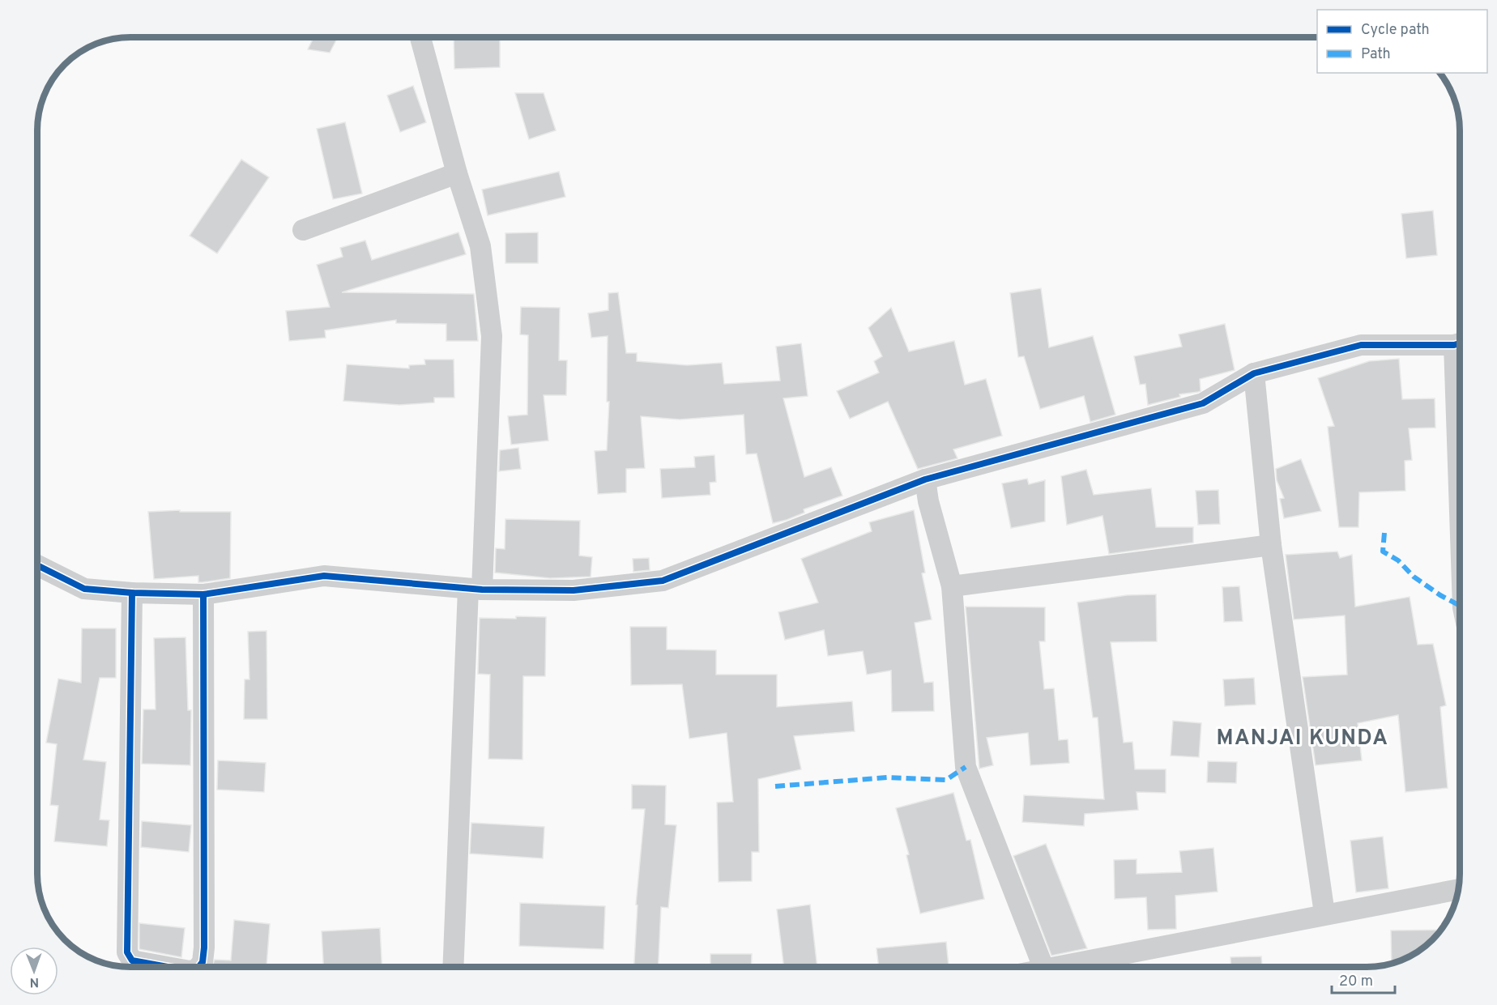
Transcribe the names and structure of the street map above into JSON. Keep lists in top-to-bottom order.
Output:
{
  "districts": ["MANJAI KUNDA"],
  "legend": ["Cycle path", "Path"],
  "scale_bar": "20 m",
  "north": "bottom"
}
